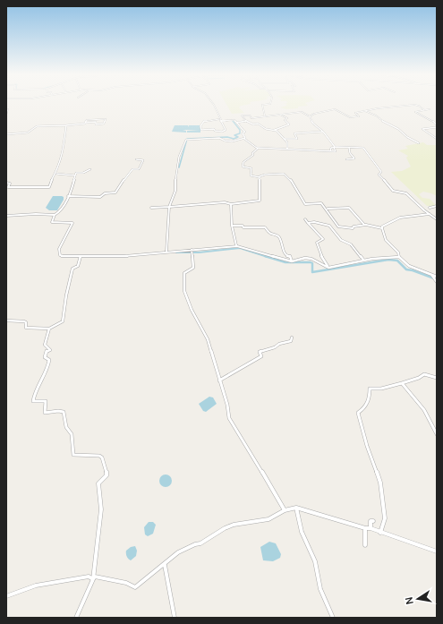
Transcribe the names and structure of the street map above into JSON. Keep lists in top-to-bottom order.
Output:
{
  "north": "left"
}
